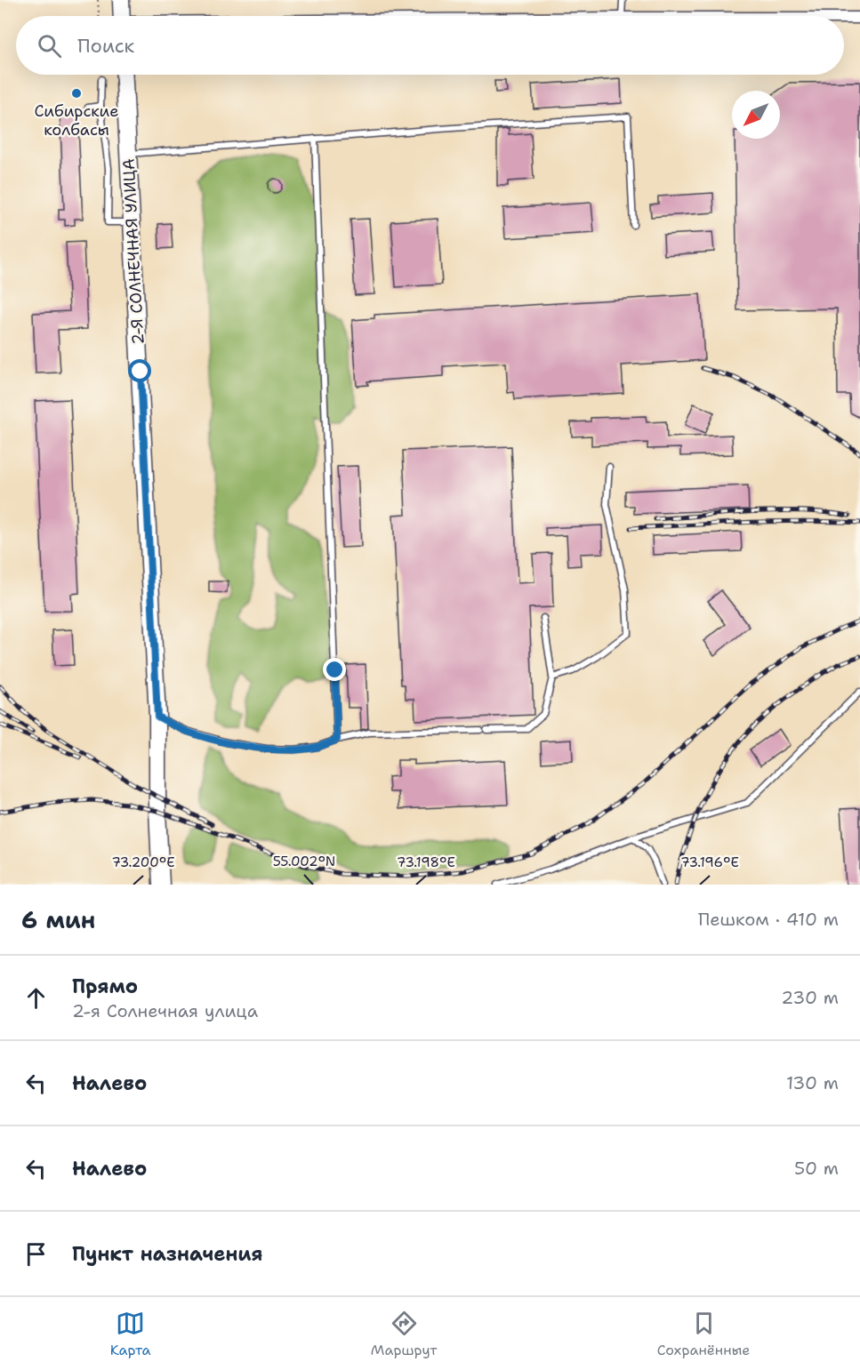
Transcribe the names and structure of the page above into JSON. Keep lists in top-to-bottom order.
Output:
{
  "streets": {
    "main road": ["2-Я СОЛНЕЧНАЯ УЛИЦА"]
  },
  "places": ["Сибирские колбасы"],
  "north": "bottom left",
  "page": {
    "search": "Поиск",
    "heading": ["6 мин", "Пешком · 410 m"],
    "list": [
      ["Прямо", "2-я Солнечная улица", "230 m"],
      ["Налево", "130 m"],
      ["Налево", "50 m"],
      "Пункт назначения"
    ],
    "nav": ["Карта", "Маршрут", "Сохранённые"]
  },
  "coordinates": [
    "55.002°N",
    "73.200°E",
    "73.198°E",
    "73.196°E"
  ]
}
